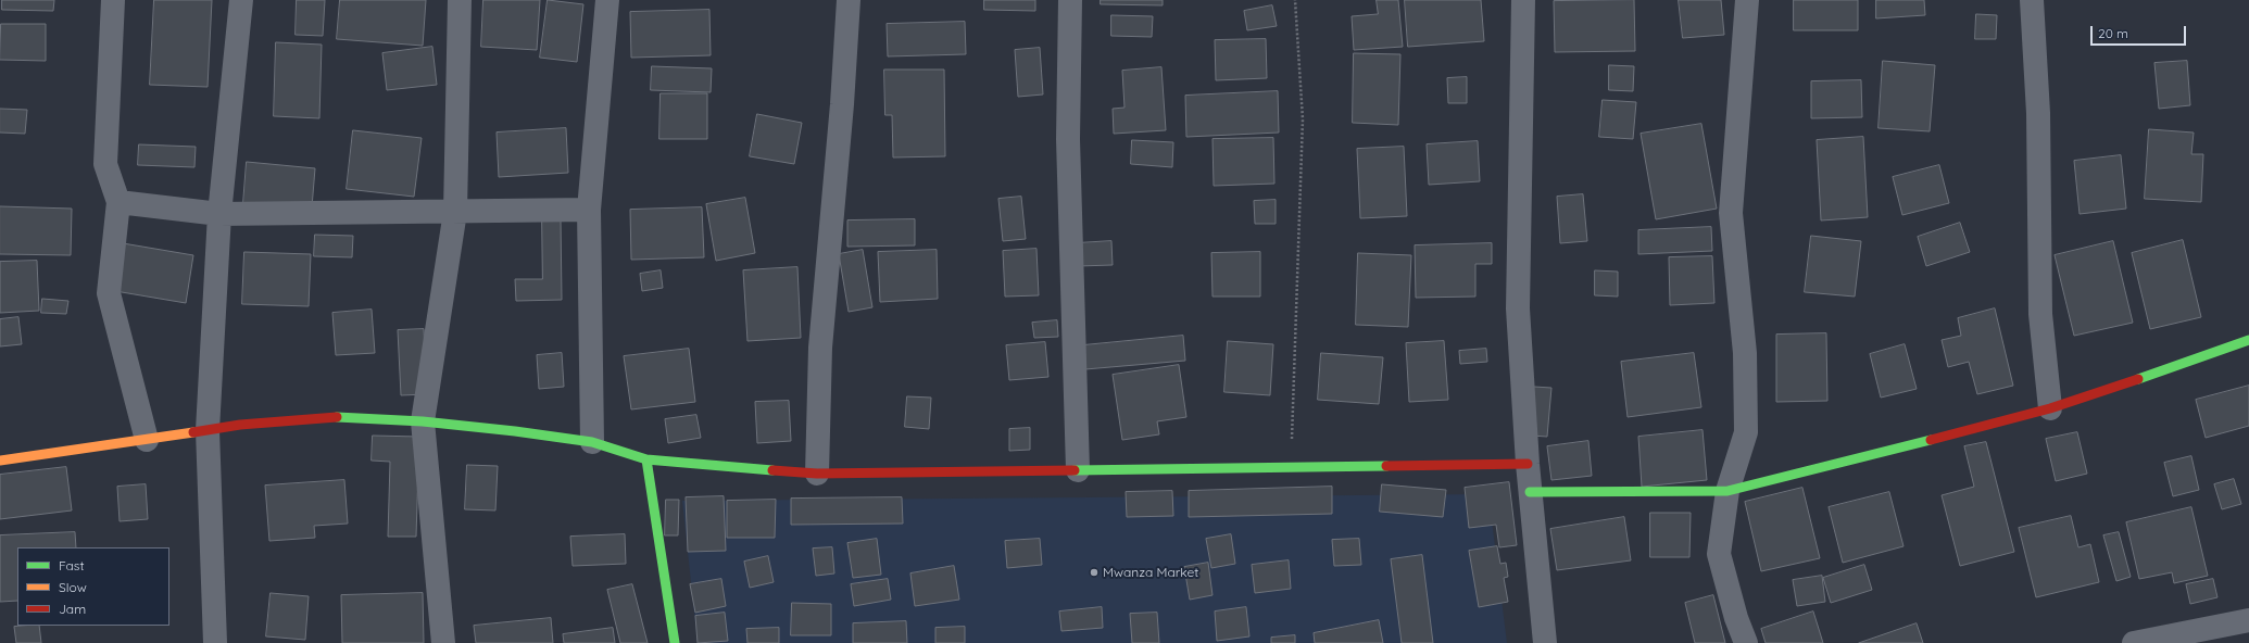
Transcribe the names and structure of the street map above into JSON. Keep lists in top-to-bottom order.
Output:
{
  "places": ["Mwanza Market"],
  "legend": ["Fast", "Slow", "Jam"],
  "scale_bar": "20 m"
}
